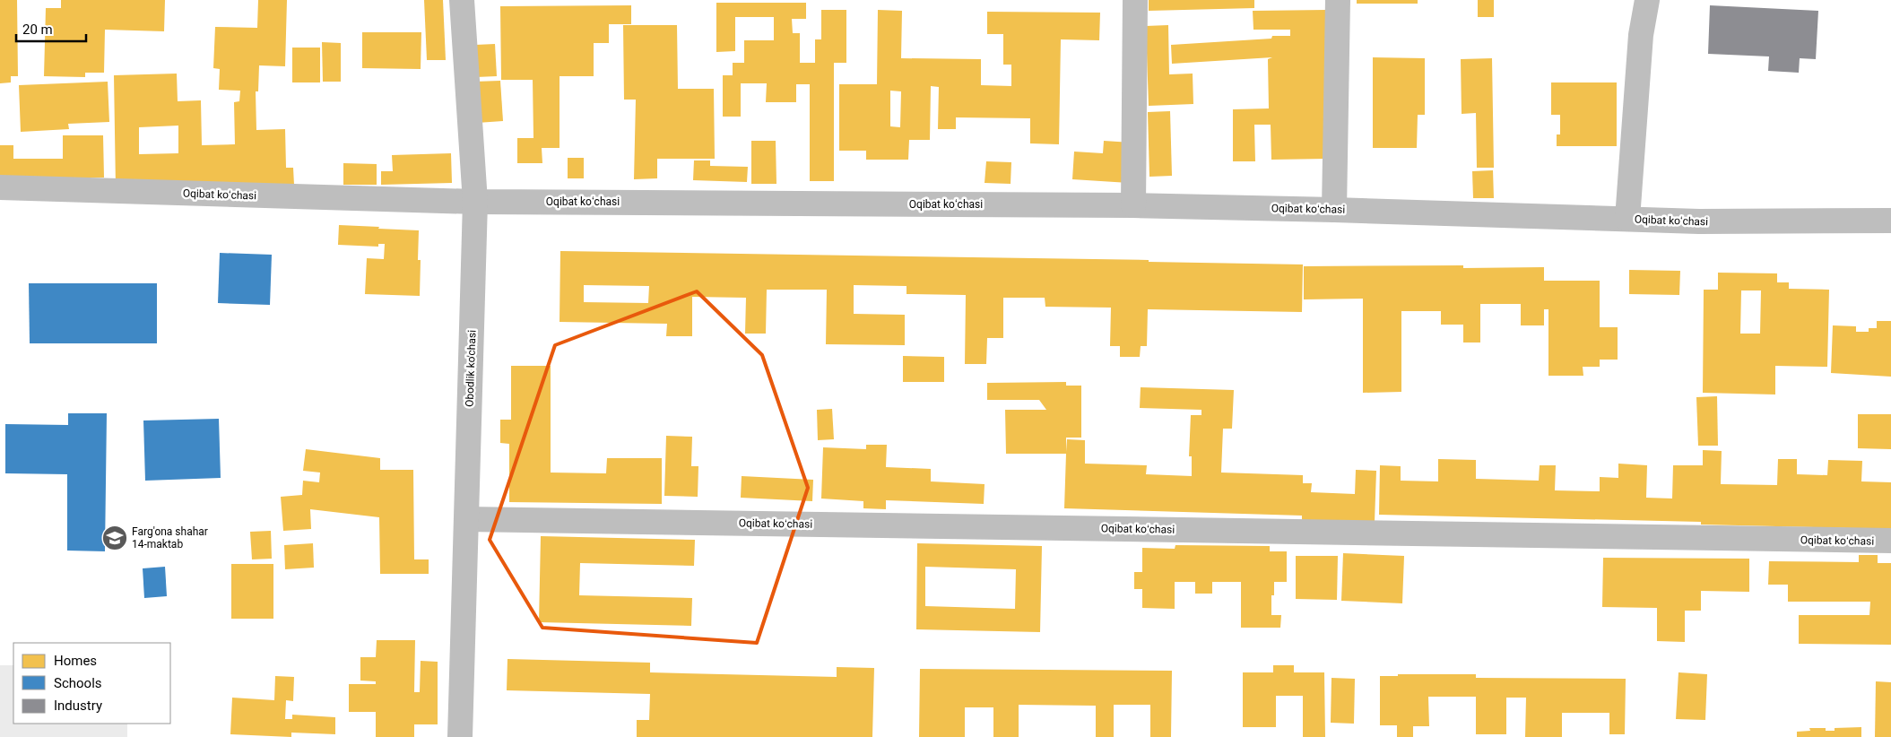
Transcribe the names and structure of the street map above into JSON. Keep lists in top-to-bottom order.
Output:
{
  "streets": {
    "street": ["Oqibat koʻchasi", "Obodlik ko'chasi"]
  },
  "crossings": [
    ["Oqibat koʻchasi", "Obodlik ko'chasi"]
  ],
  "places": {
    "school or university": ["Farg'ona shahar 14-maktab"]
  },
  "legend": ["Homes", "Schools", "Industry"],
  "scale_bar": "20 m"
}
